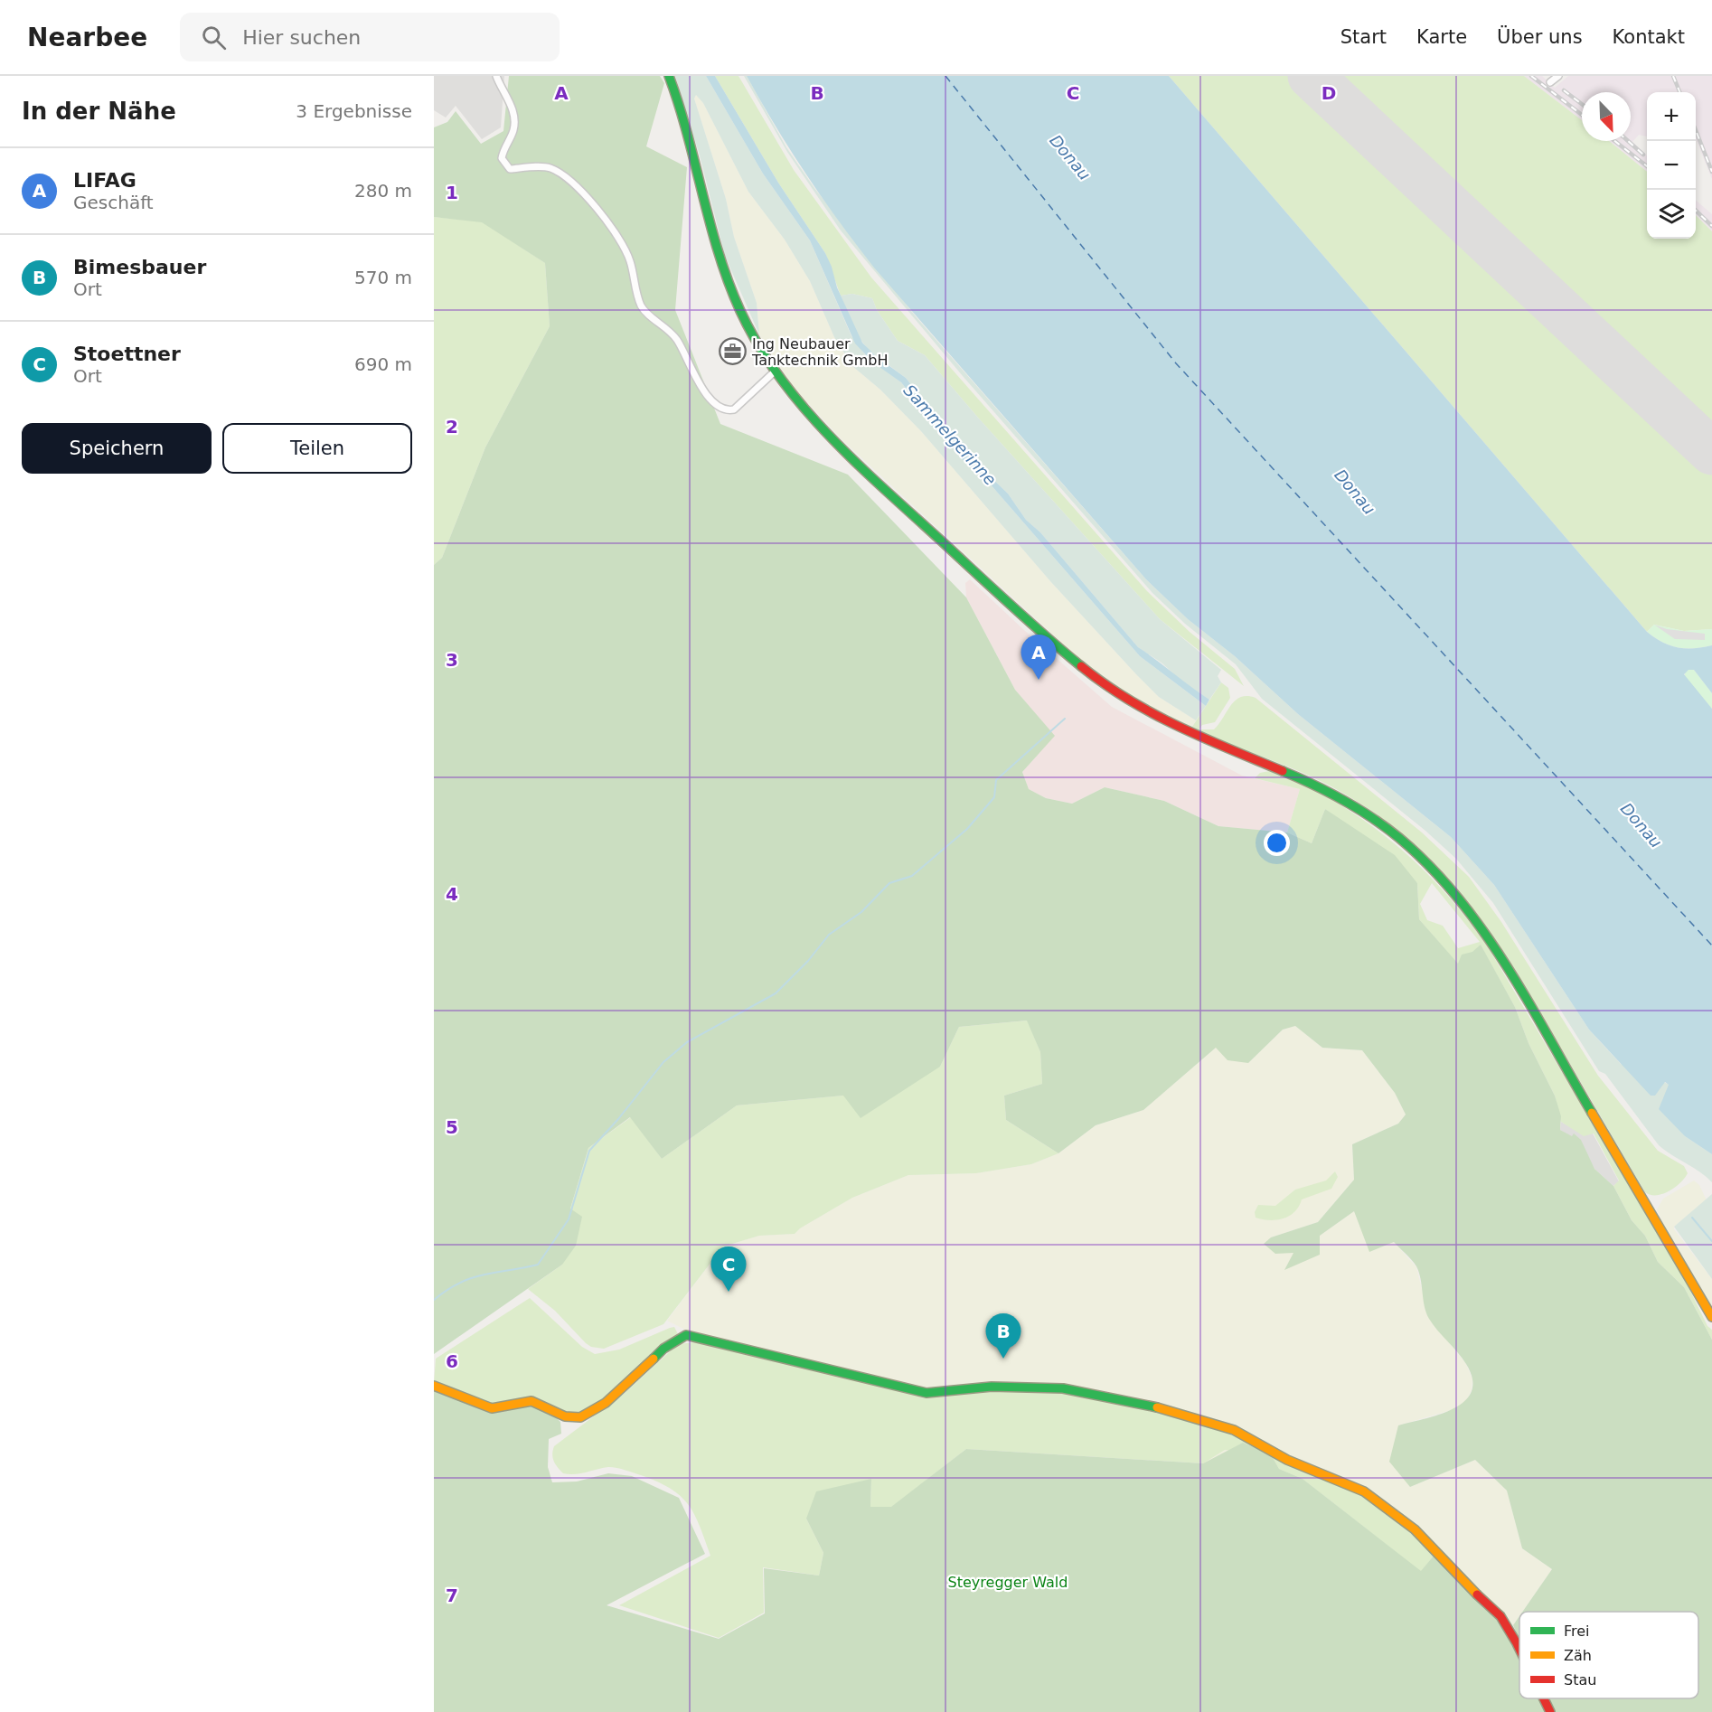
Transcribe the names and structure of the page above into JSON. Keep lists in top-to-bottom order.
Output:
{
  "water": ["Donau", "Sammelgerinne"],
  "parks": ["Steyregger Wald"],
  "places": {
    "office": ["Ing Neubauer Tanktechnik GmbH"]
  },
  "legend": ["Frei", "Zäh", "Stau"],
  "north": "bottom right",
  "page": {
    "header": "Nearbee",
    "search": "Hier suchen",
    "nav": [
      "Start",
      "Karte",
      "Über uns",
      "Kontakt"
    ],
    "heading": ["In der Nähe", "3 Ergebnisse"],
    "map_buttons": ["+", "−"],
    "list": [
      {
        "mark": "A",
        "name": "LIFAG",
        "note": "Geschäft",
        "value": "280 m"
      },
      {
        "mark": "B",
        "name": "Bimesbauer",
        "note": "Ort",
        "value": "570 m"
      },
      {
        "mark": "C",
        "name": "Stoettner",
        "note": "Ort",
        "value": "690 m"
      }
    ],
    "buttons": ["Speichern", "Teilen"],
    "pins": ["A", "C", "B"]
  },
  "grid": {
    "columns": [
      "A",
      "B",
      "C",
      "D"
    ],
    "rows": [
      "1",
      "2",
      "3",
      "4",
      "5",
      "6",
      "7"
    ]
  }
}
